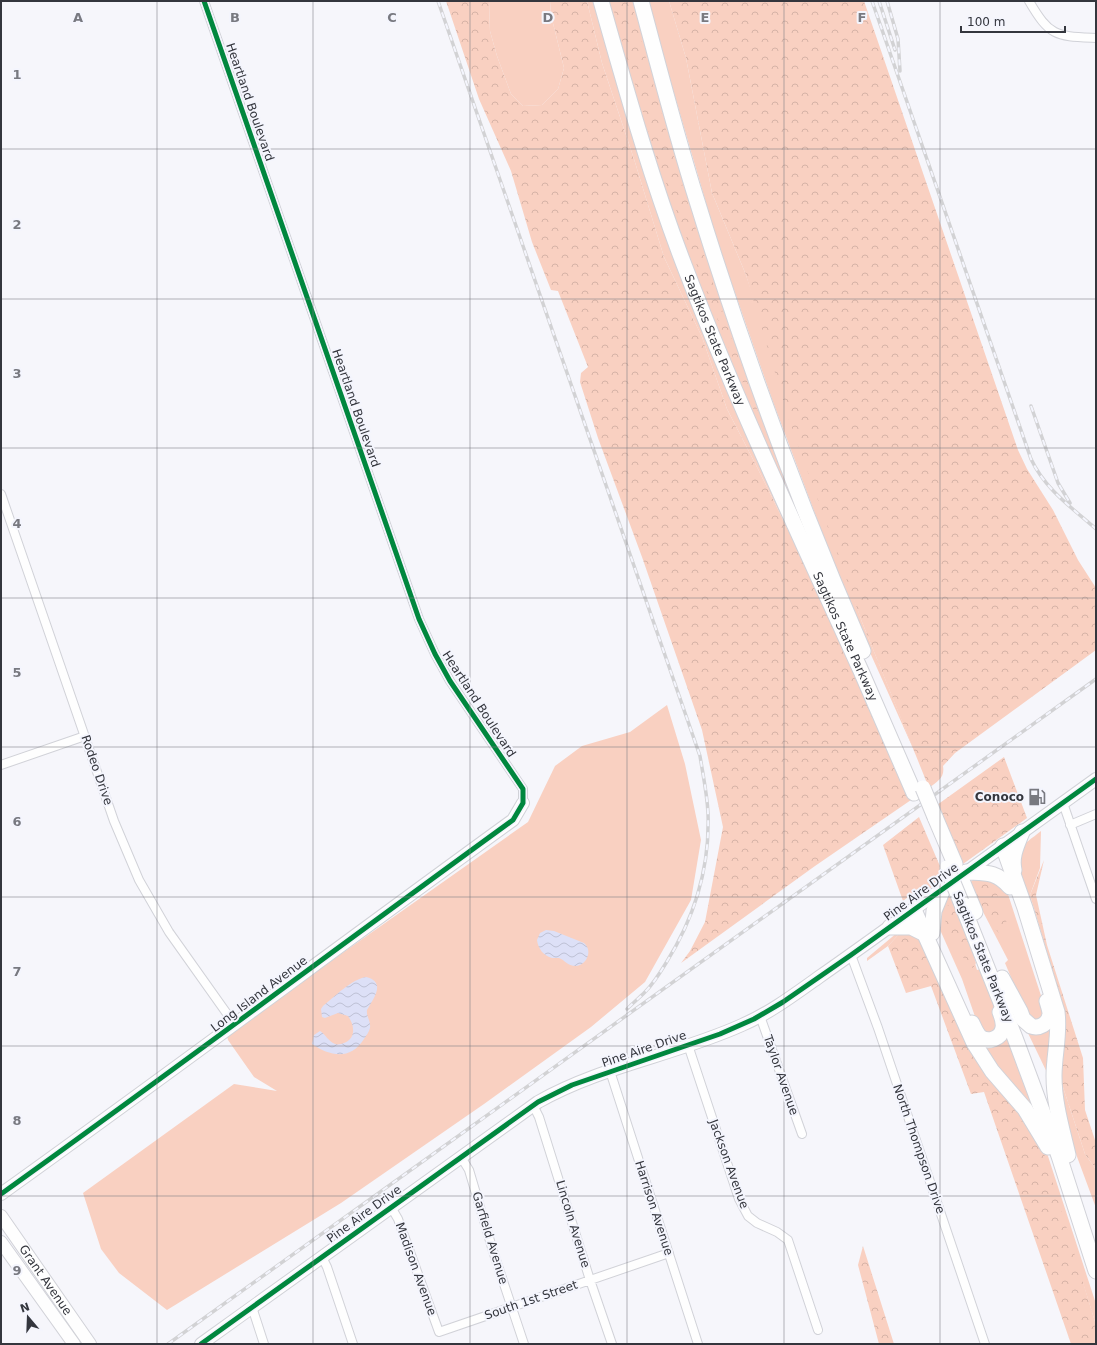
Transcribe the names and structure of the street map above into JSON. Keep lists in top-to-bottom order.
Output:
{
  "streets": {
    "highway": ["Sagtikos State Parkway"],
    "street": [
      "Heartland Boulevard",
      "Rodeo Drive",
      "Pine Aire Drive",
      "Long Island Avenue",
      "Taylor Avenue",
      "North Thompson Drive",
      "Jackson Avenue",
      "Harrison Avenue",
      "Lincoln Avenue",
      "Garfield Avenue",
      "Madison Avenue",
      "Grant Avenue",
      "South 1st Street"
    ]
  },
  "crossings": [
    ["Heartland Boulevard", "Long Island Avenue"],
    ["Sagtikos State Parkway", "Pine Aire Drive"],
    ["Rodeo Drive", "Long Island Avenue"],
    ["Pine Aire Drive", "Taylor Avenue"],
    ["Pine Aire Drive", "North Thompson Drive"],
    ["Pine Aire Drive", "Jackson Avenue"],
    ["Pine Aire Drive", "Harrison Avenue"],
    ["Pine Aire Drive", "Lincoln Avenue"],
    ["Pine Aire Drive", "Garfield Avenue"],
    ["Pine Aire Drive", "Madison Avenue"],
    ["Harrison Avenue", "South 1st Street"],
    ["Lincoln Avenue", "South 1st Street"],
    ["Garfield Avenue", "South 1st Street"],
    ["Madison Avenue", "South 1st Street"]
  ],
  "places": {
    "fuel station": ["Conoco"]
  },
  "scale_bar": "100 m",
  "north": "top",
  "grid": {
    "columns": [
      "A",
      "B",
      "C",
      "D",
      "E",
      "F"
    ],
    "rows": [
      "1",
      "2",
      "3",
      "4",
      "5",
      "6",
      "7",
      "8",
      "9"
    ]
  }
}
